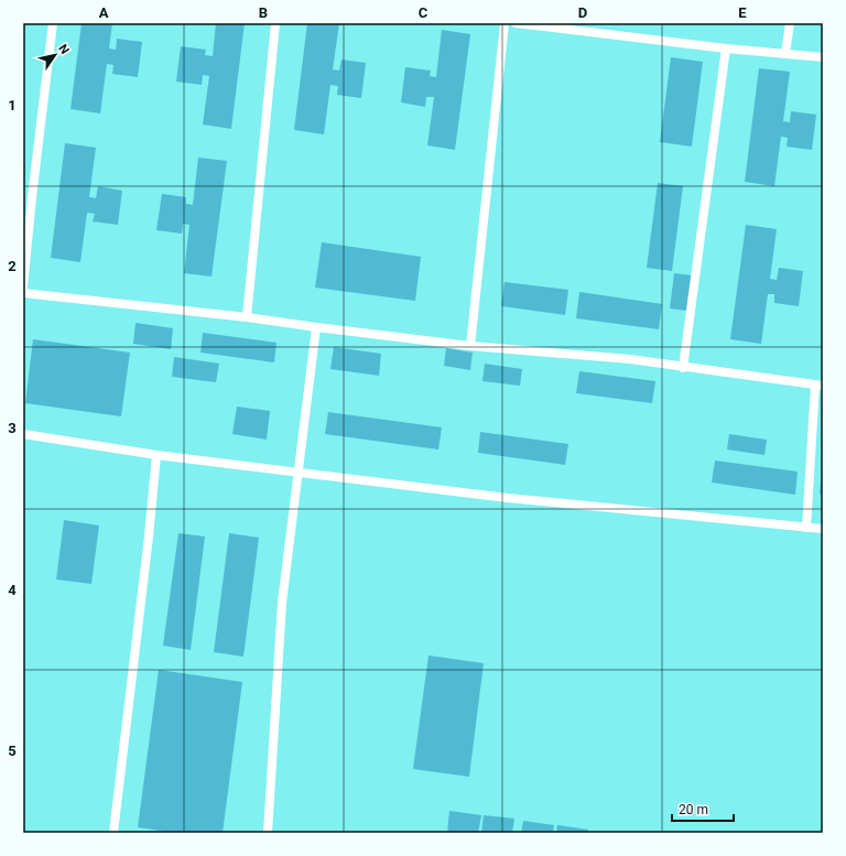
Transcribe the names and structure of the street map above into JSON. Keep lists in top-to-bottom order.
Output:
{
  "scale_bar": "20 m",
  "north": "top right",
  "grid": {
    "columns": [
      "A",
      "B",
      "C",
      "D",
      "E"
    ],
    "rows": [
      "1",
      "2",
      "3",
      "4",
      "5"
    ]
  }
}
